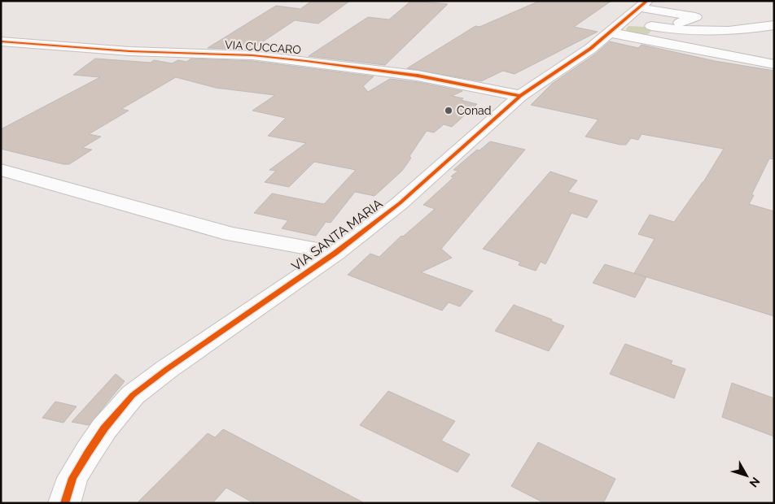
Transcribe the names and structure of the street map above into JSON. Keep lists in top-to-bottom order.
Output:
{
  "streets": {
    "street": ["VIA CUCCARO", "VIA SANTA MARIA"]
  },
  "crossings": [
    ["VIA CUCCARO", "VIA SANTA MARIA"]
  ],
  "places": ["Conad"],
  "north": "bottom right"
}
